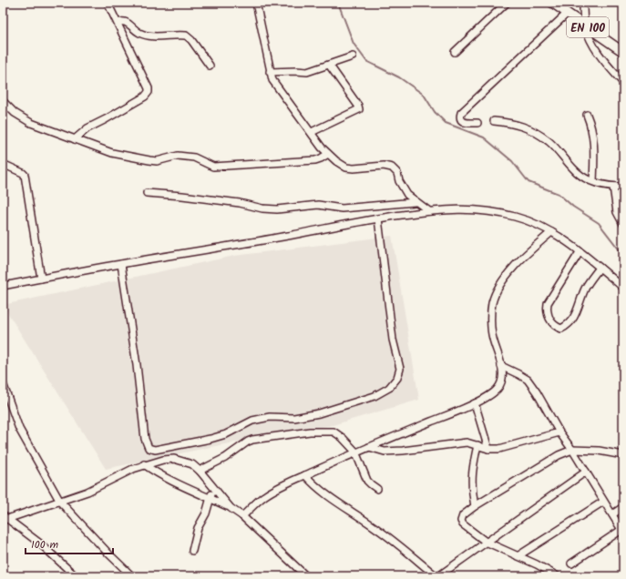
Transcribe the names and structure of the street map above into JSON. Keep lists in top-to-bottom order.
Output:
{
  "streets": {
    "main road": ["EN 100"]
  },
  "scale_bar": "100 m"
}
